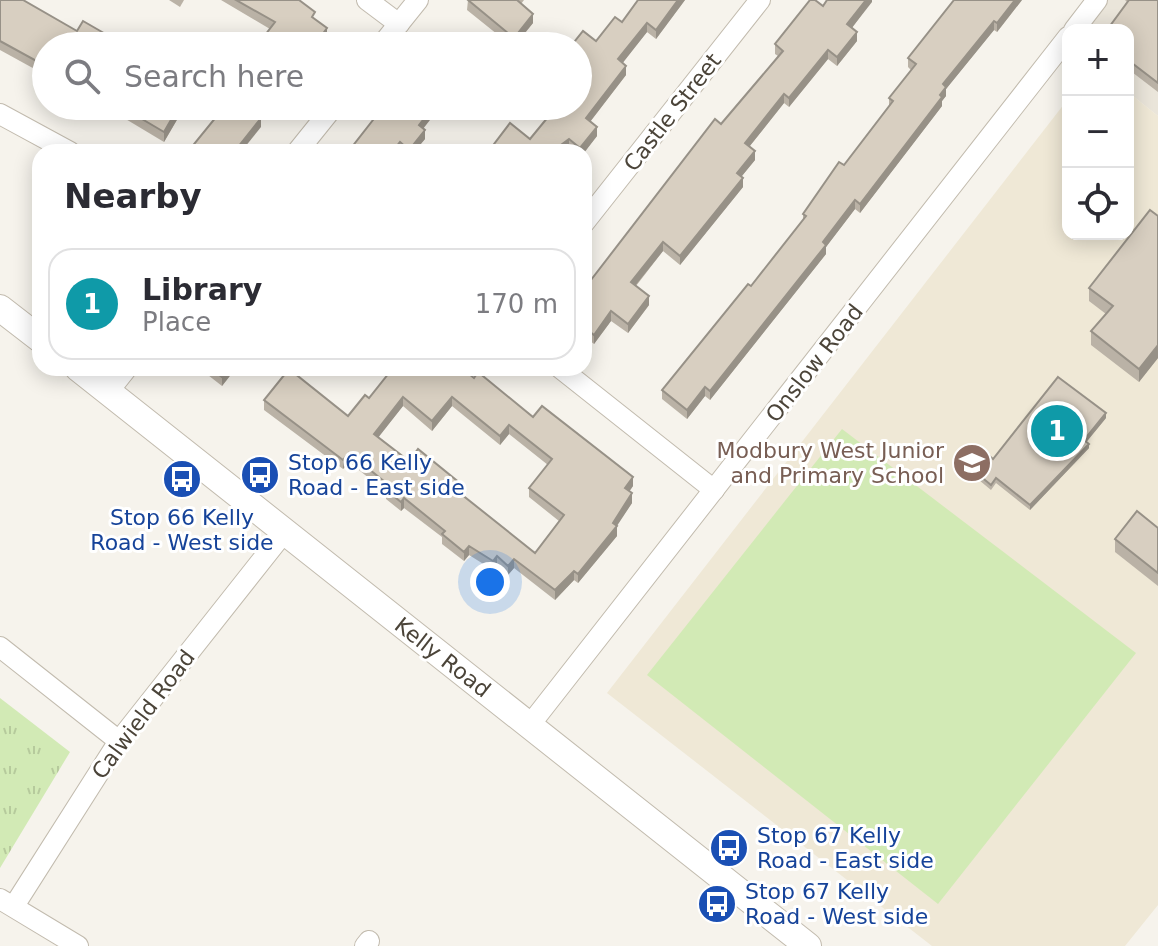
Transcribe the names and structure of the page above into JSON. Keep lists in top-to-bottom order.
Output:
{
  "streets": {
    "street": [
      "Castle Street",
      "Onslow Road",
      "Kelly Road",
      "Calwield Road"
    ]
  },
  "crossings": [
    ["Onslow Road", "Kelly Road"],
    ["Kelly Road", "Calwield Road"]
  ],
  "places": {
    "school or university": ["Modbury West Junior and Primary School"],
    "bus stop": [
      "Stop 66 Kelly Road - East side",
      "Stop 66 Kelly Road - West side",
      "Stop 67 Kelly Road - East side",
      "Stop 67 Kelly Road - West side"
    ]
  },
  "page": {
    "map_buttons": ["+", "−"],
    "search": "Search here",
    "heading": "Nearby",
    "list": [
      {
        "mark": "1",
        "name": "Library",
        "note": "Place",
        "value": "170 m"
      }
    ],
    "pins": "1"
  }
}
